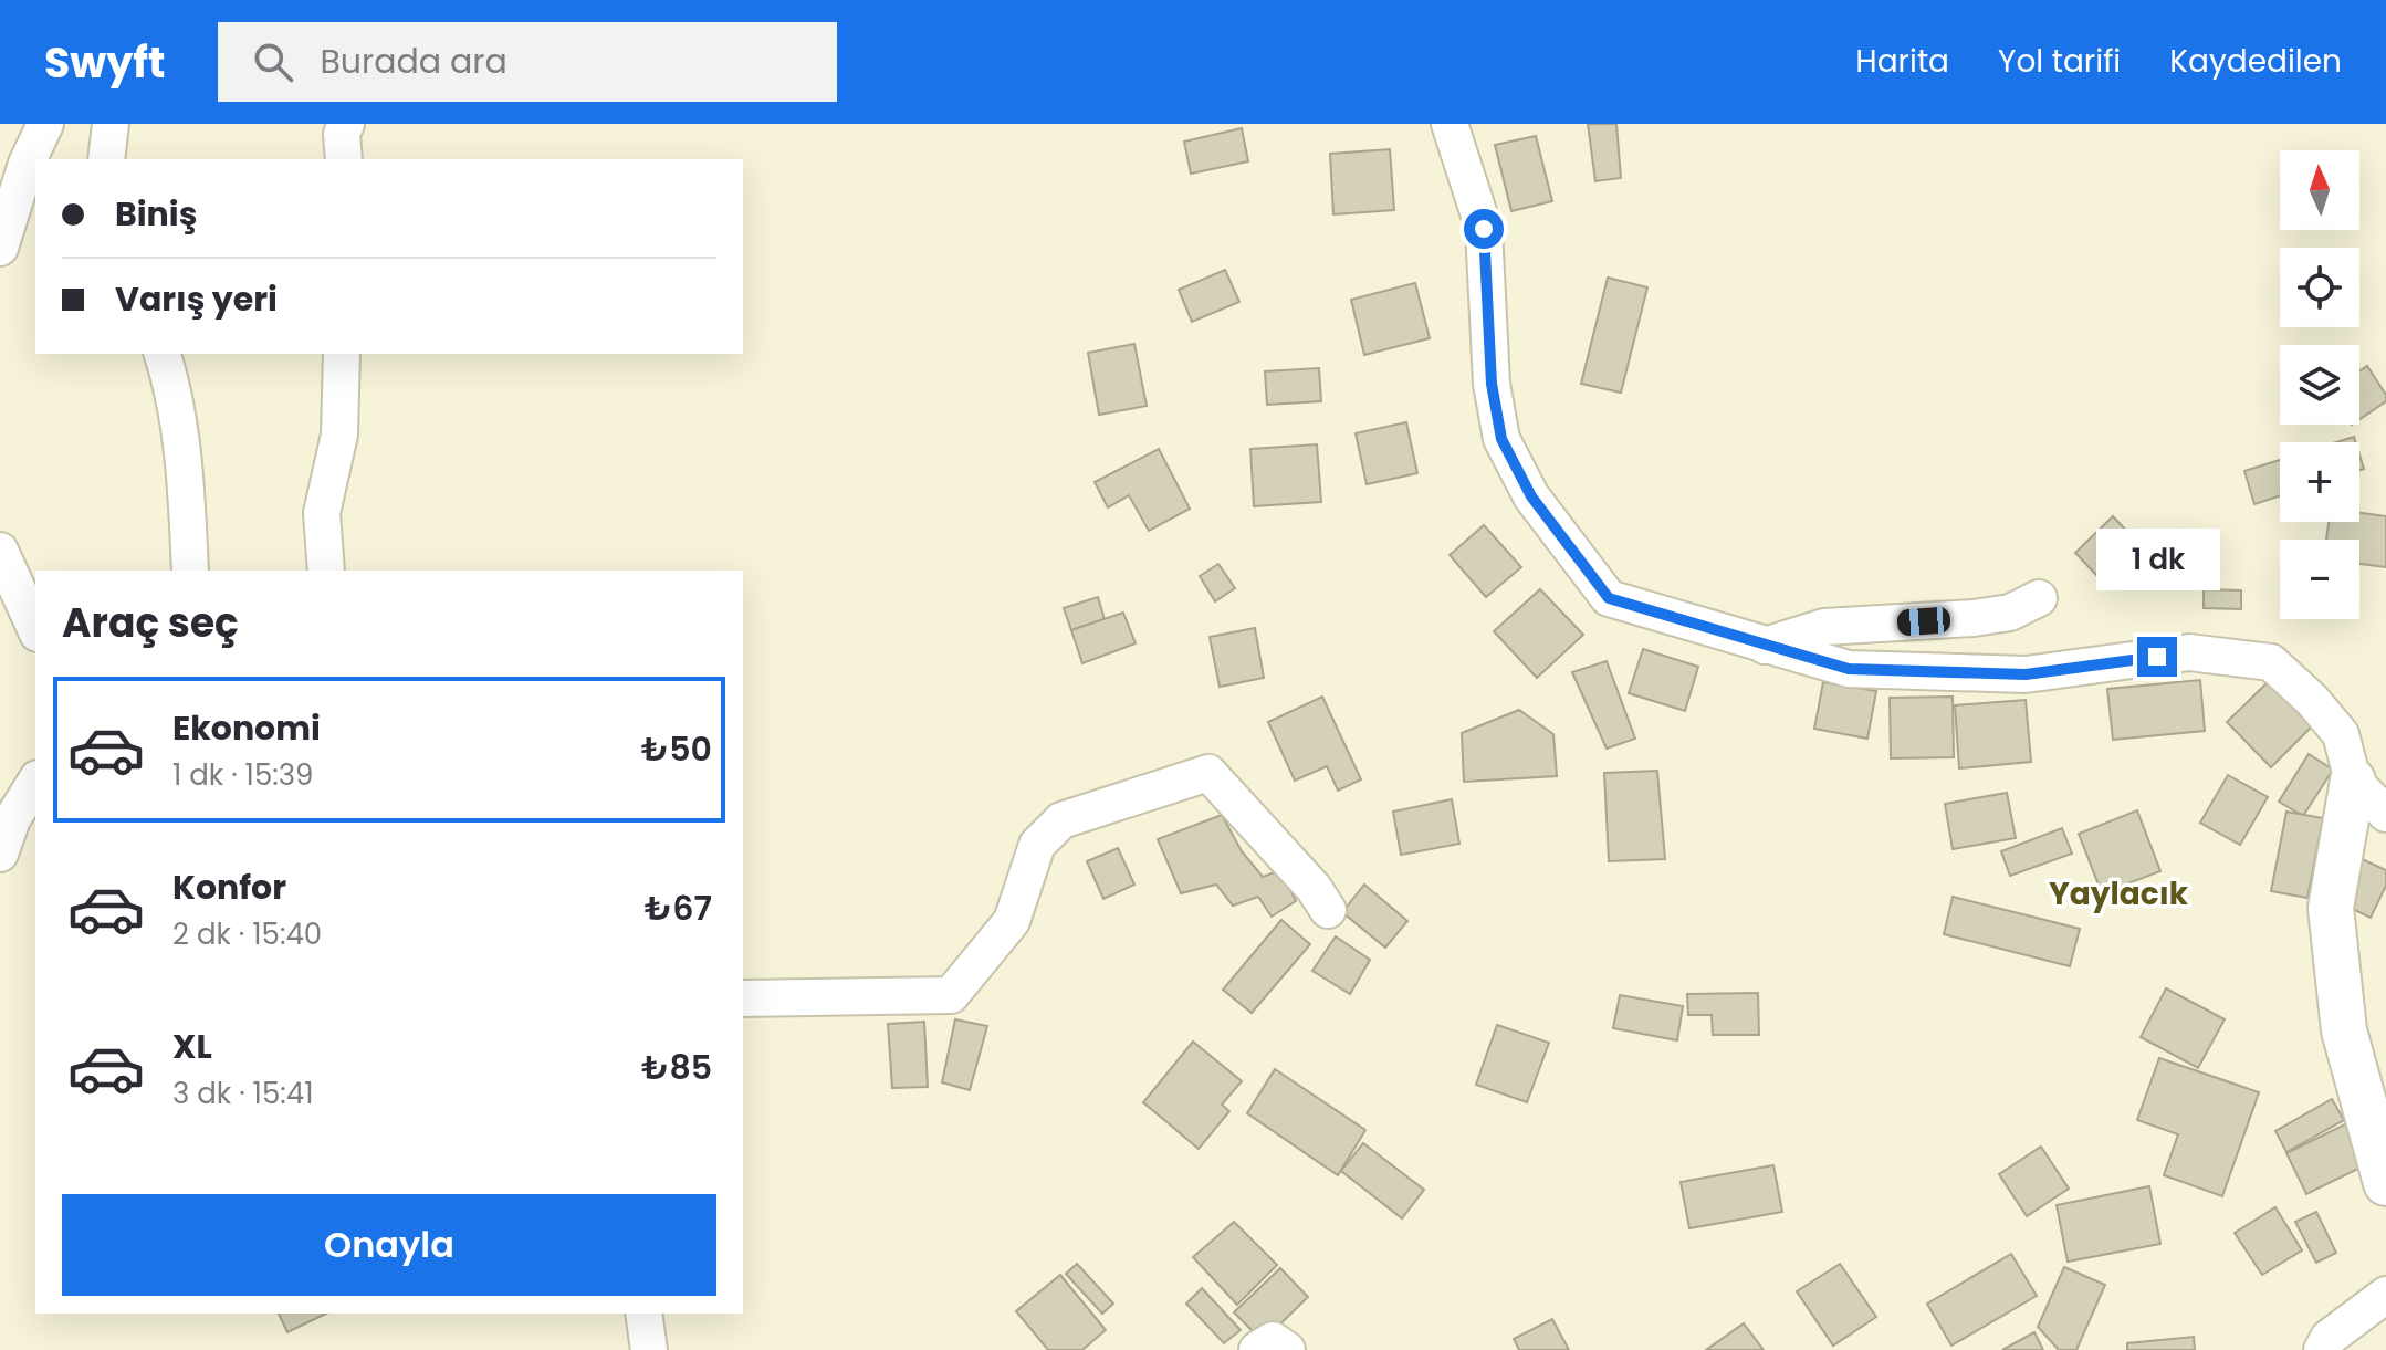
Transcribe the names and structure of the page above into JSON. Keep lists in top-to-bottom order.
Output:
{
  "districts": ["Yaylacık"],
  "north": "top",
  "page": {
    "header": "Swyft",
    "search": "Burada ara",
    "nav": ["Harita", "Yol tarifi", "Kaydedilen"],
    "map_buttons": ["+", "−"],
    "banner": ["Biniş", "Varış yeri"],
    "bubble": "1 dk",
    "heading": "Araç seç",
    "list": [
      {
        "name": "Ekonomi",
        "note": "1 dk · 15:39",
        "value": "₺50"
      },
      {
        "name": "Konfor",
        "note": "2 dk · 15:40",
        "value": "₺67"
      },
      {
        "name": "XL",
        "note": "3 dk · 15:41",
        "value": "₺85"
      }
    ],
    "buttons": "Onayla"
  }
}
